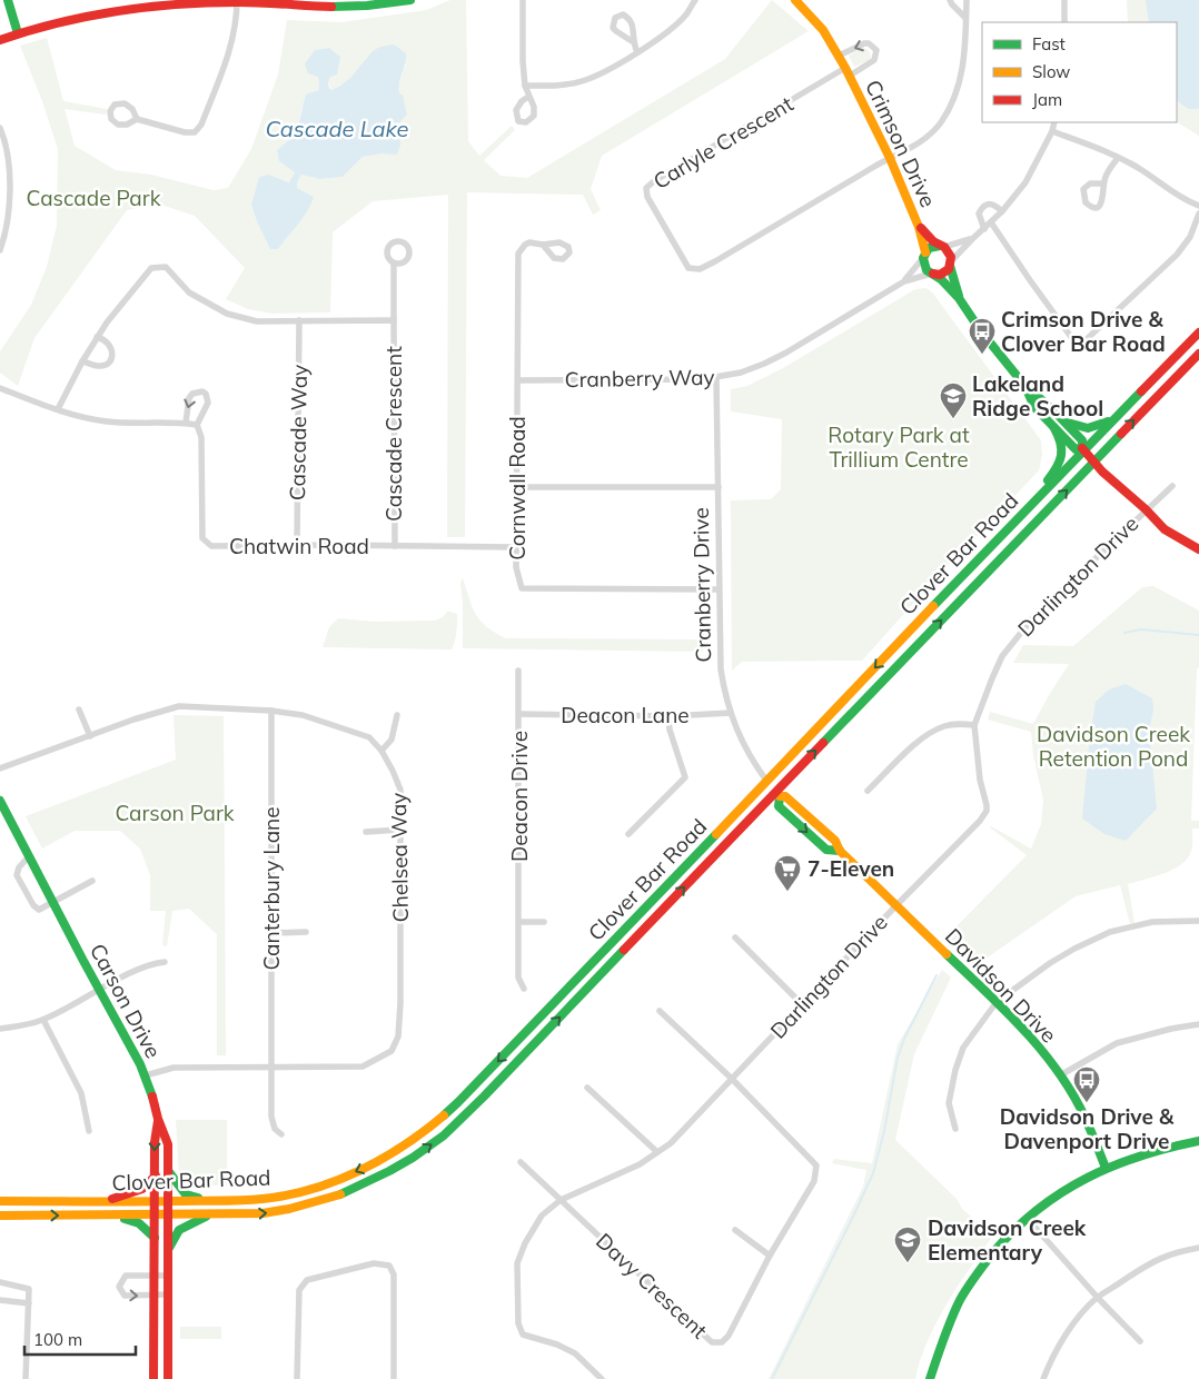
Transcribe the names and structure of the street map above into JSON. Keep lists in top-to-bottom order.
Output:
{
  "streets": {
    "main road": [
      "Crimson Drive",
      "Clover Bar Road",
      "Davidson Drive",
      "Carson Drive"
    ],
    "street": [
      "Carlyle Crescent",
      "Cranberry Way",
      "Cascade Way",
      "Cascade Crescent",
      "Cornwall Road",
      "Chatwin Road",
      "Darlington Drive",
      "Cranberry Drive",
      "Deacon Lane",
      "Deacon Drive",
      "Chelsea Way",
      "Canterbury Lane",
      "Davy Crescent"
    ]
  },
  "crossings": [
    ["Carlyle Crescent", "Crimson Drive"],
    ["Crimson Drive", "Cranberry Way"],
    ["Cranberry Way", "Cornwall Road"],
    ["Cranberry Way", "Cranberry Drive"],
    ["Cascade Way", "Cascade Crescent"],
    ["Cascade Way", "Chatwin Road"],
    ["Cascade Crescent", "Chatwin Road"],
    ["Cornwall Road", "Chatwin Road"],
    ["Cornwall Road", "Cranberry Drive"],
    ["Clover Bar Road", "Cranberry Drive"],
    ["Clover Bar Road", "Davidson Drive"],
    ["Clover Bar Road", "Carson Drive"],
    ["Darlington Drive", "Davidson Drive"],
    ["Darlington Drive", "Davy Crescent"],
    ["Cranberry Drive", "Deacon Lane"],
    ["Deacon Lane", "Deacon Drive"],
    ["Chelsea Way", "Canterbury Lane"],
    ["Chelsea Way", "Carson Drive"]
  ],
  "water": ["Cascade Lake"],
  "parks": [
    "Cascade Park",
    "Rotary Park at Trillium Centre",
    "Davidson Creek Retention Pond",
    "Carson Park"
  ],
  "places": {
    "bus stop": ["Crimson Drive & Clover Bar Road", "Davidson Drive & Davenport Drive"],
    "school or university": ["Lakeland Ridge School", "Davidson Creek Elementary"],
    "supermarket": ["7-Eleven"]
  },
  "legend": ["Fast", "Slow", "Jam"],
  "scale_bar": "100 m"
}
